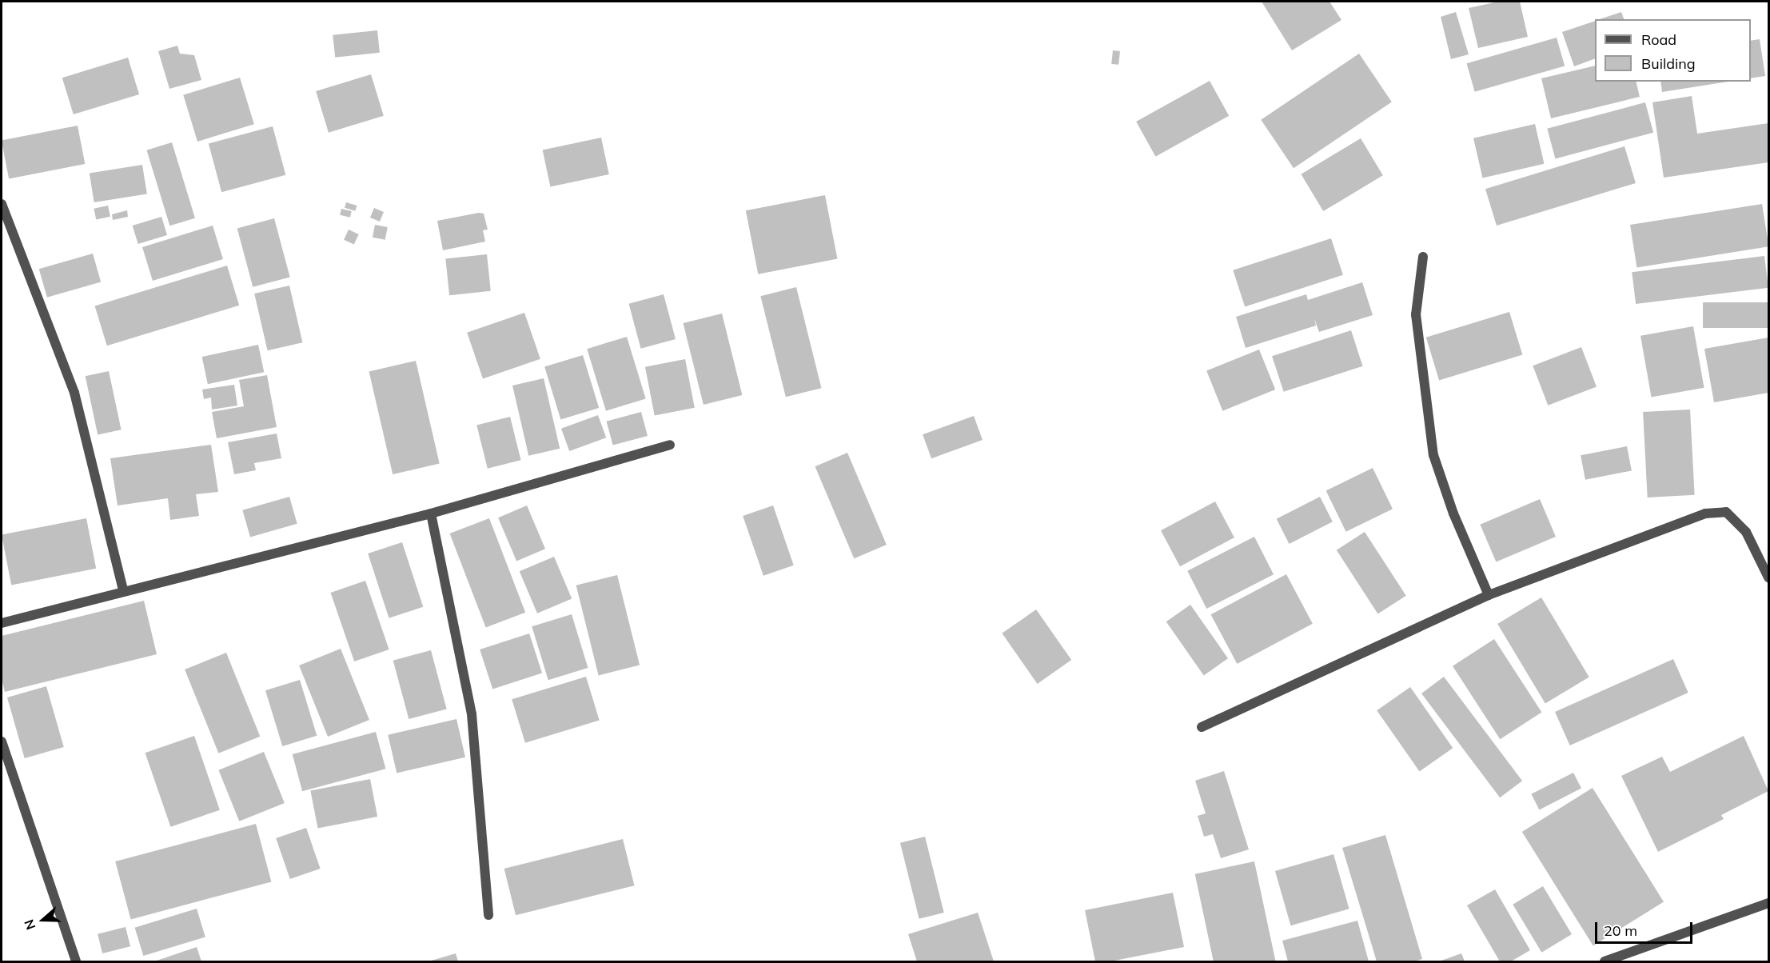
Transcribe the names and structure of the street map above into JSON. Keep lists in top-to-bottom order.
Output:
{
  "legend": ["Road", "Building"],
  "scale_bar": "20 m",
  "north": "left"
}
